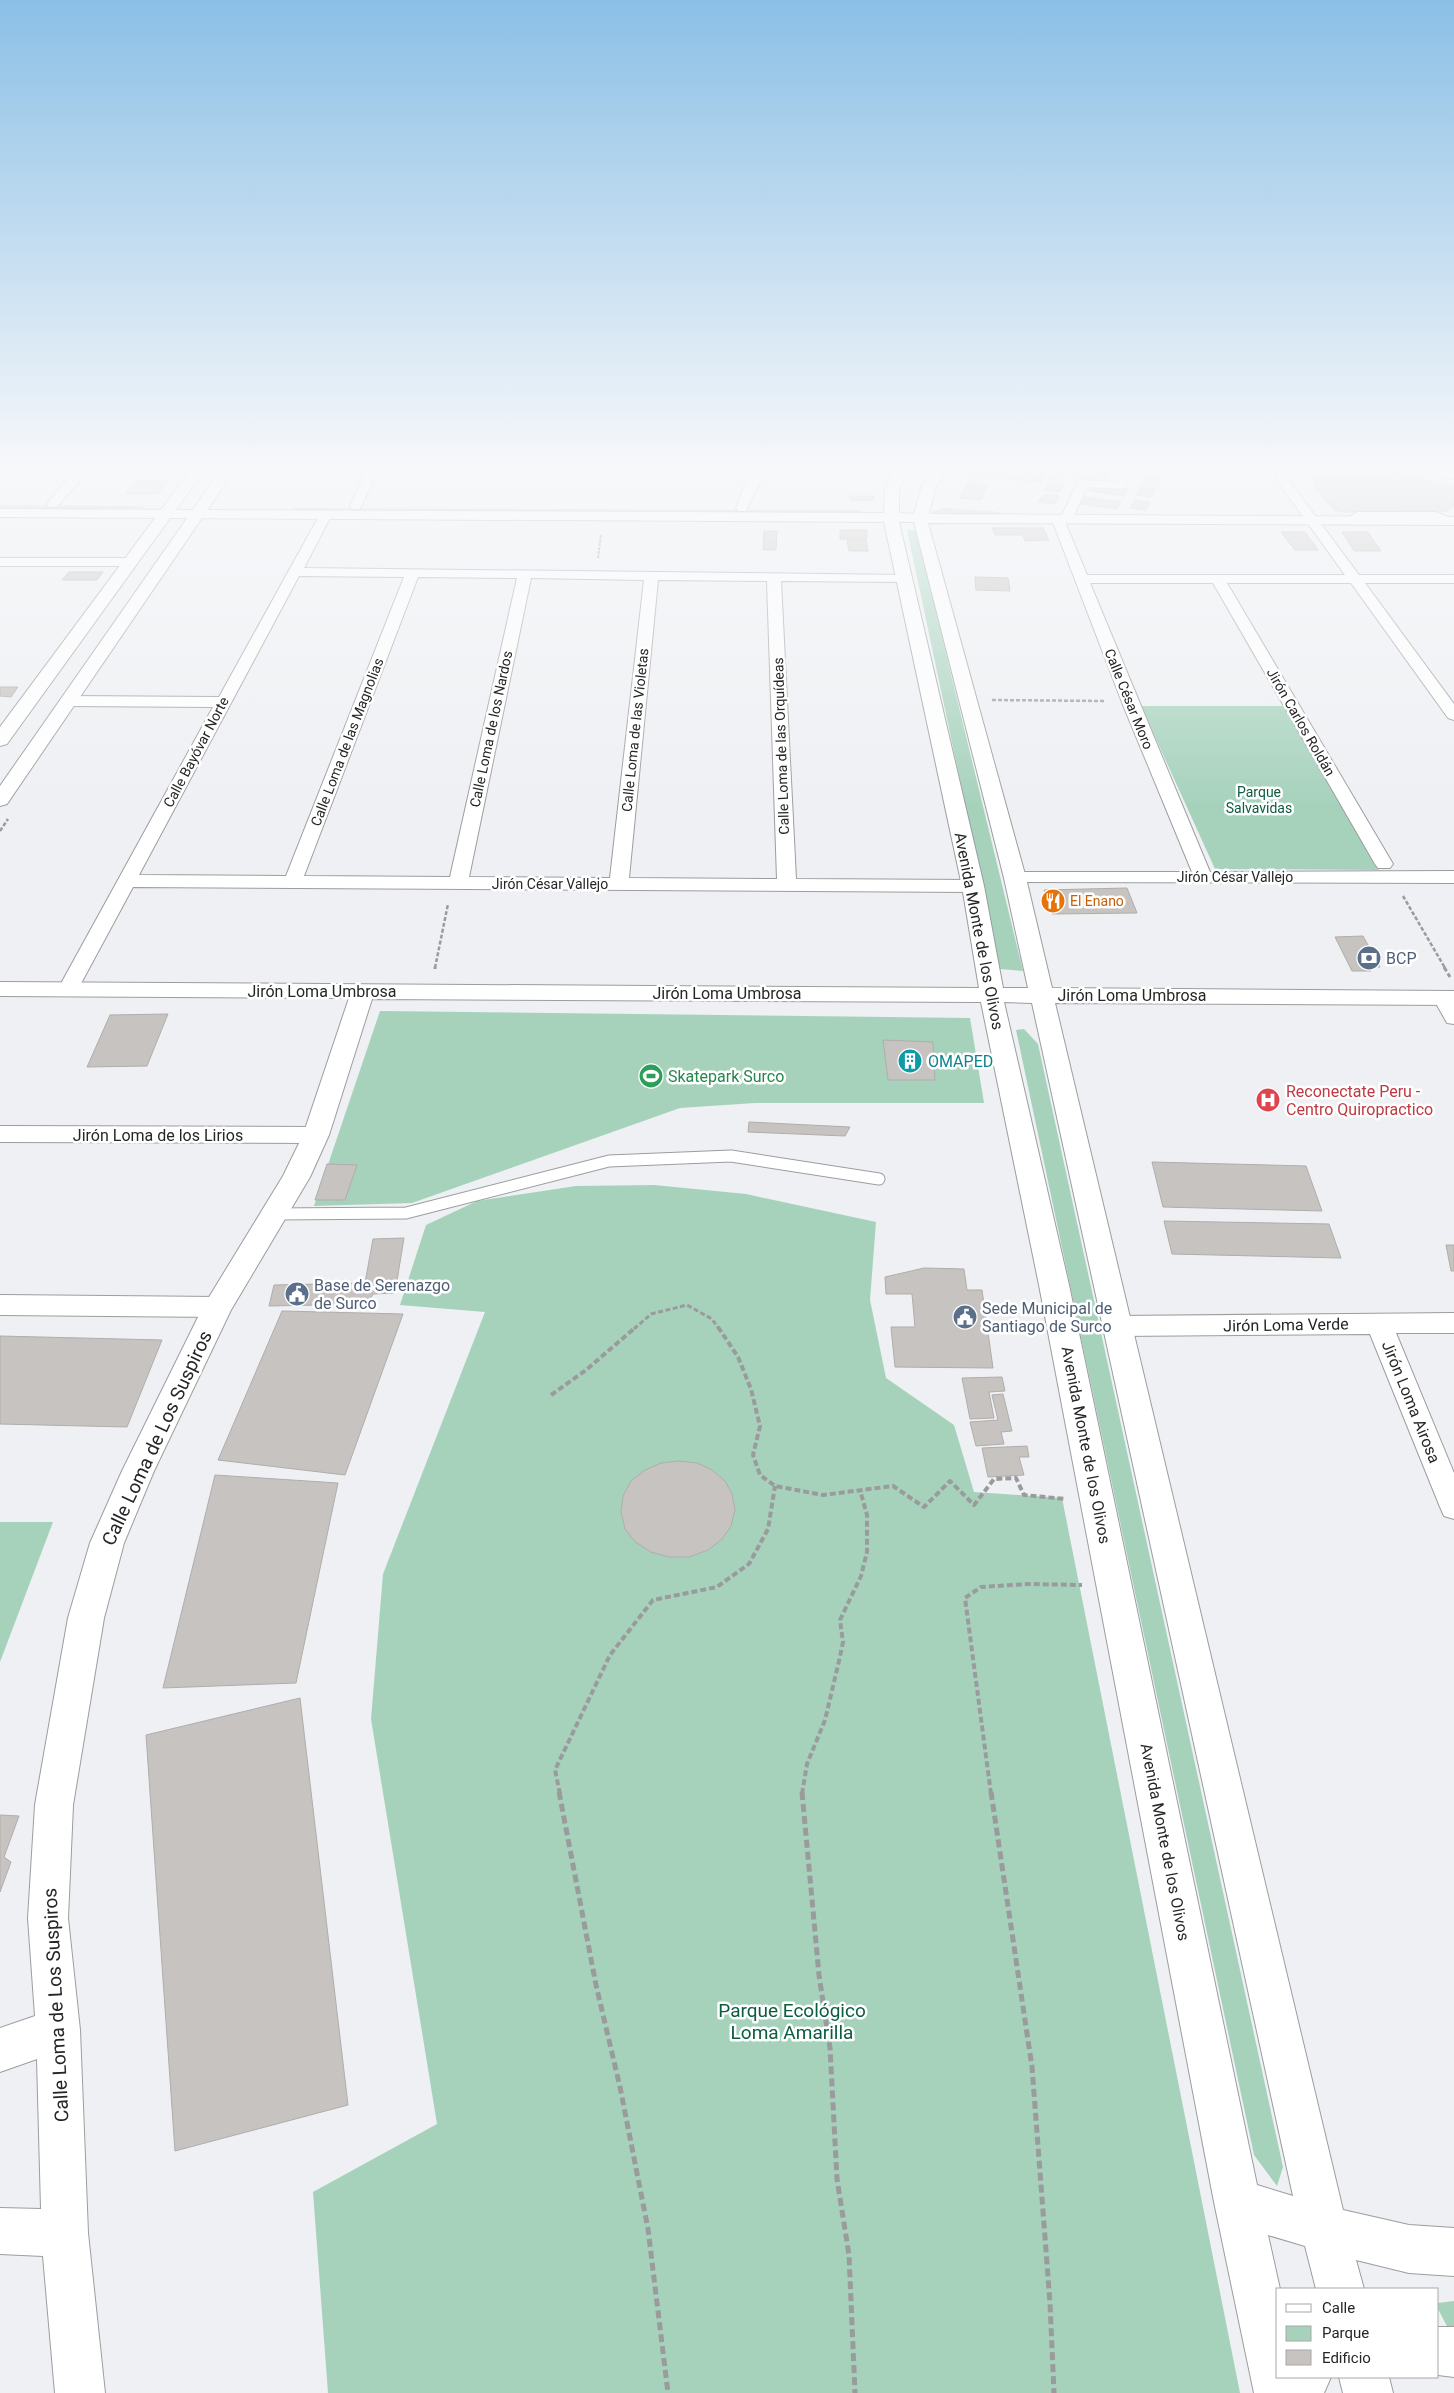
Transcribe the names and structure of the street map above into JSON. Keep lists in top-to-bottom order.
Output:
{
  "streets": {
    "street": [
      "Calle César Moro",
      "Jirón Carlos Roldán",
      "Calle Loma de los Nardos",
      "Calle Loma de las Violetas",
      "Calle Loma de las Magnolias",
      "Calle Loma de las Orquídeas",
      "Calle Bayóvar Norte",
      "Jirón César Vallejo",
      "Avenida Monte de los Olivos",
      "Jirón Loma Umbrosa",
      "Jirón Loma de los Lirios",
      "Jirón Loma Verde",
      "Jirón Loma Airosa",
      "Calle Loma de Los Suspiros"
    ]
  },
  "crossings": [
    ["Calle César Moro", "Jirón César Vallejo"],
    ["Calle Loma de los Nardos", "Jirón César Vallejo"],
    ["Calle Loma de las Violetas", "Jirón César Vallejo"],
    ["Calle Loma de las Magnolias", "Jirón César Vallejo"],
    ["Calle Loma de las Orquídeas", "Jirón César Vallejo"],
    ["Calle Bayóvar Norte", "Jirón César Vallejo"],
    ["Calle Bayóvar Norte", "Jirón Loma Umbrosa"],
    ["Jirón César Vallejo", "Avenida Monte de los Olivos"],
    ["Avenida Monte de los Olivos", "Jirón Loma Umbrosa"],
    ["Avenida Monte de los Olivos", "Jirón Loma Verde"],
    ["Jirón Loma Umbrosa", "Calle Loma de Los Suspiros"],
    ["Jirón Loma de los Lirios", "Calle Loma de Los Suspiros"],
    ["Jirón Loma Verde", "Jirón Loma Airosa"]
  ],
  "parks": ["Parque Salvavidas", "Parque Ecológico Loma Amarilla"],
  "places": {
    "restaurant": ["El Enano"],
    "bank": ["BCP"],
    "building": ["OMAPED"],
    "sports": ["Skatepark Surco"],
    "hospital": ["Reconectate Peru - Centro Quiropractico"],
    "public building": ["Base de Serenazgo de Surco", "Sede Municipal de Santiago de Surco"]
  },
  "legend": ["Calle", "Parque", "Edificio"]
}
